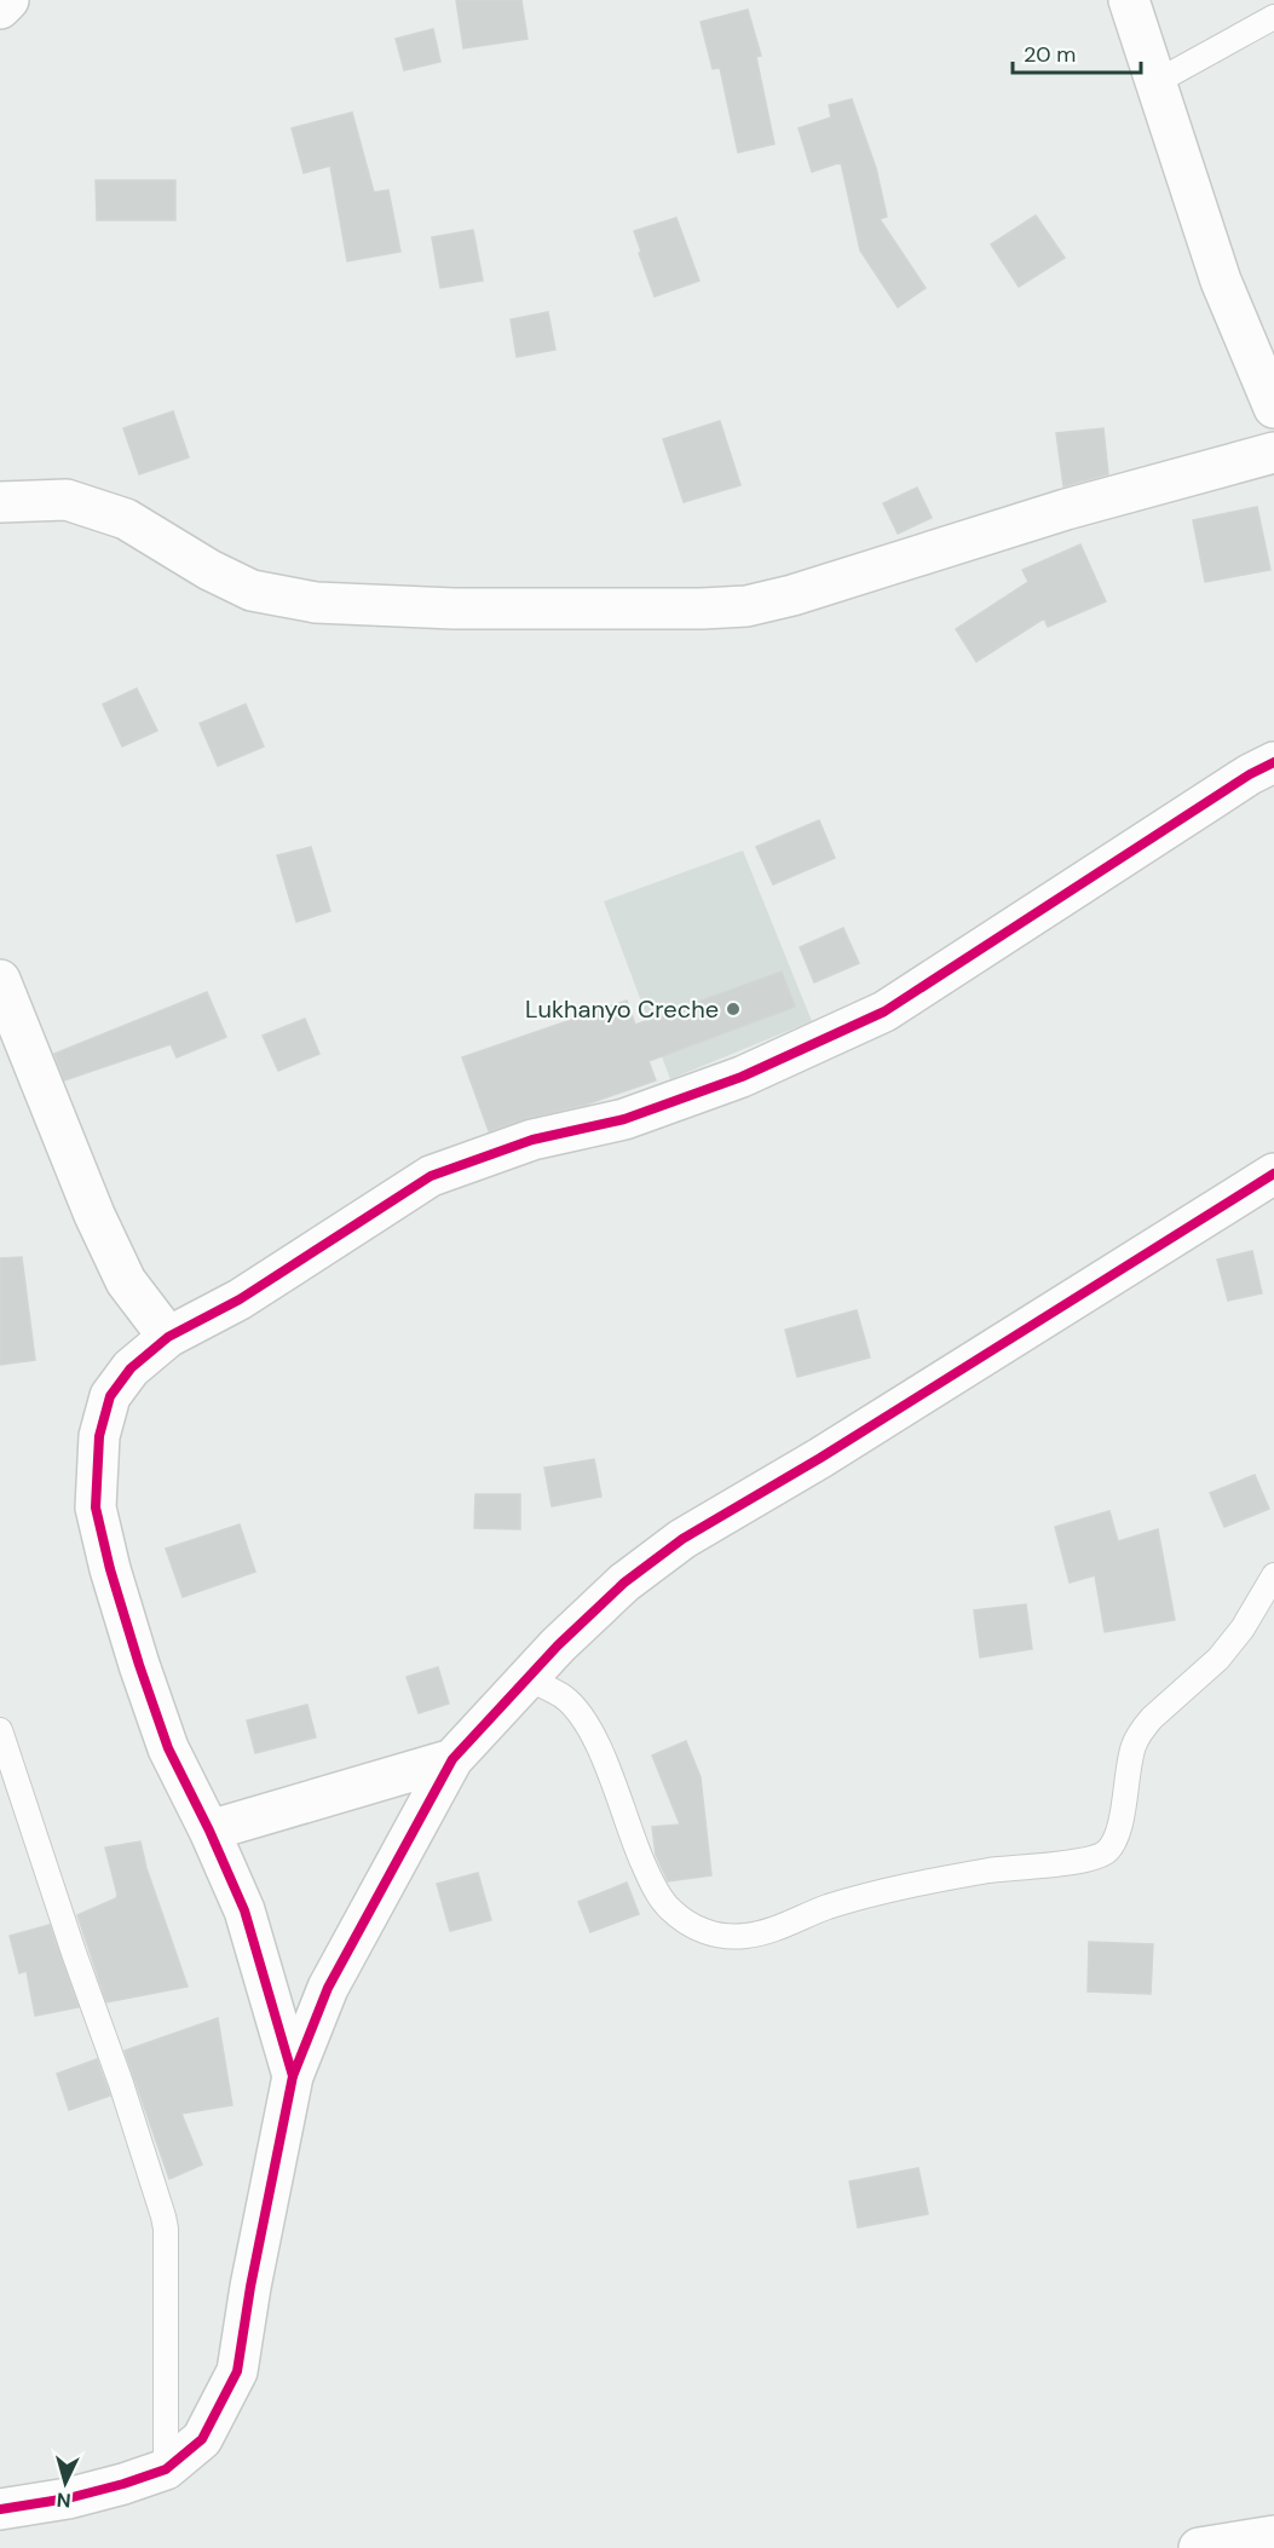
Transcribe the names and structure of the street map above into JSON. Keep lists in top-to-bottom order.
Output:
{
  "places": ["Lukhanyo Creche"],
  "scale_bar": "20 m",
  "north": "bottom"
}
